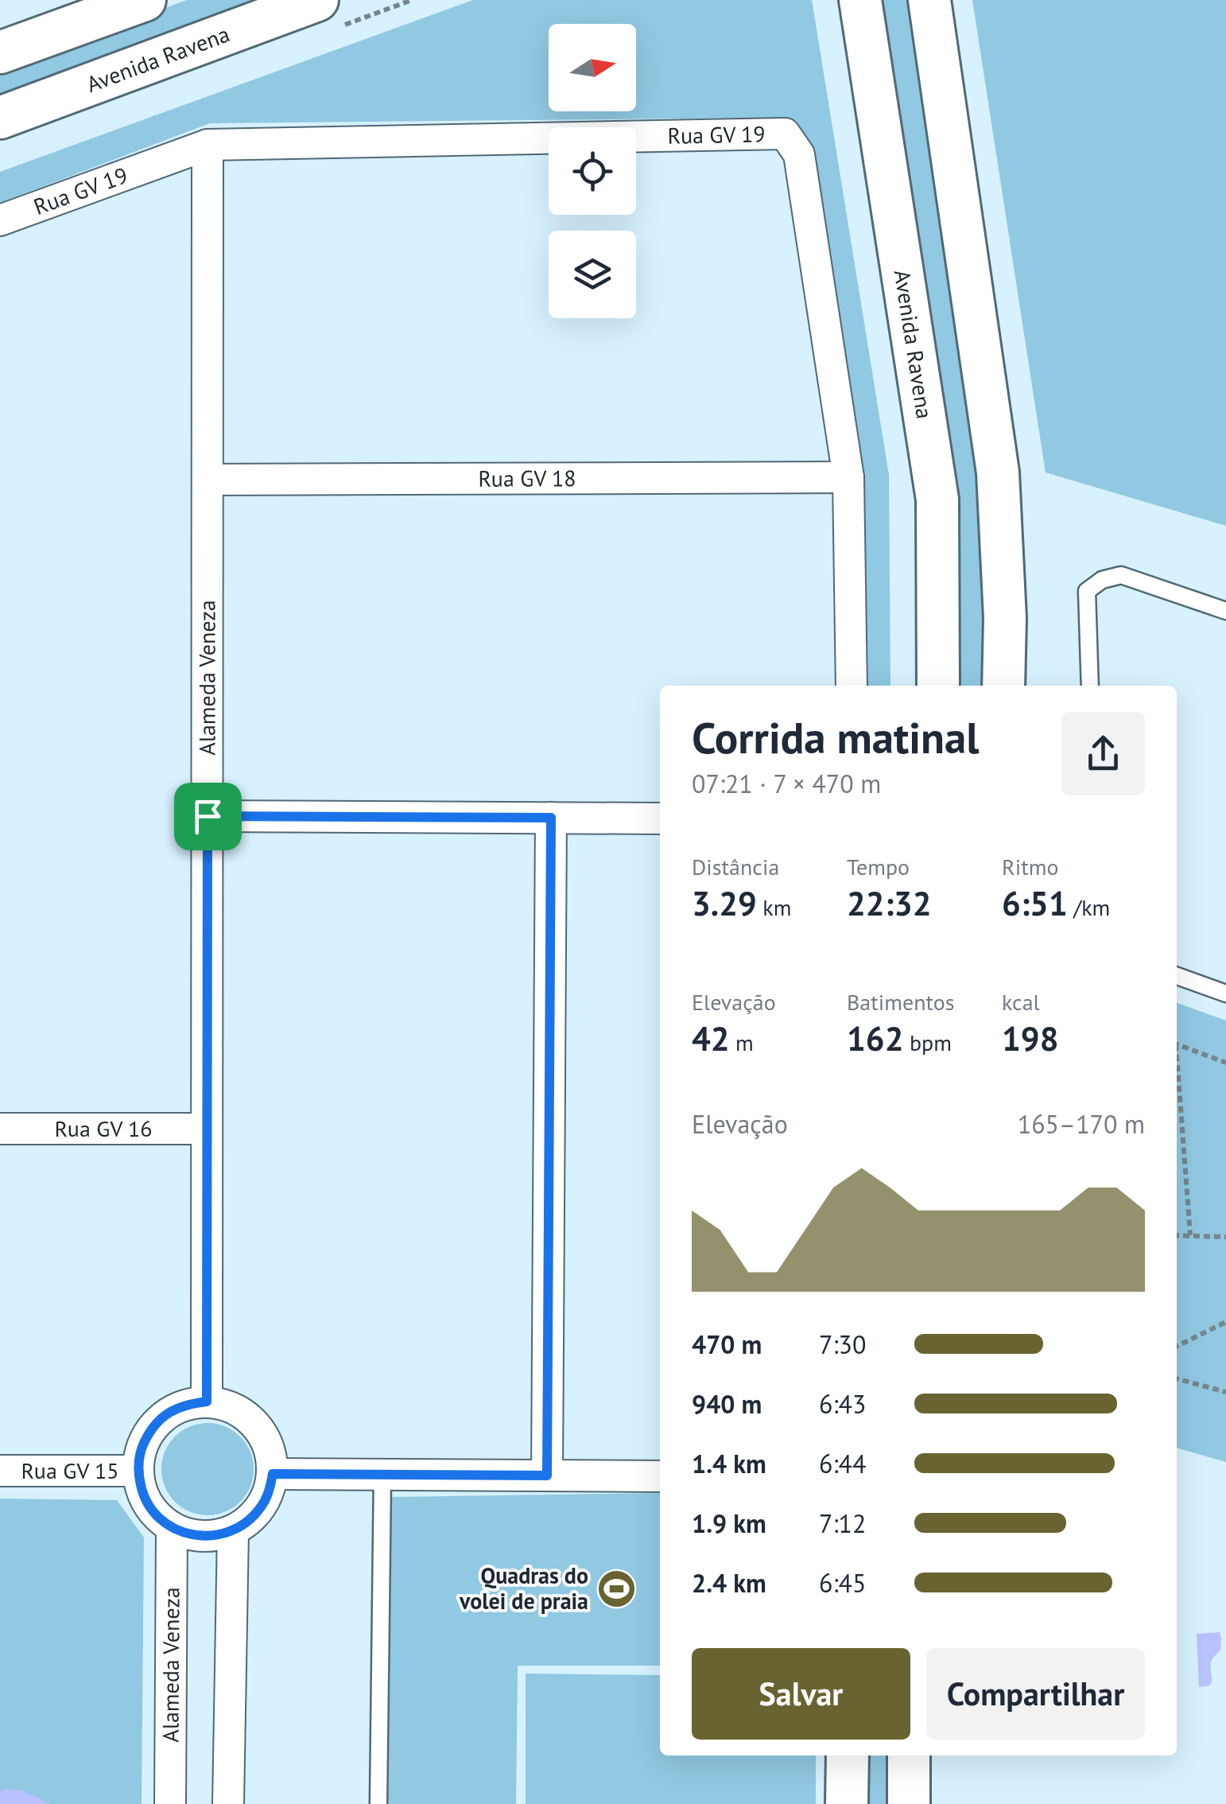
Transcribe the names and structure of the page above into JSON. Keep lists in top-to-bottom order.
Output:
{
  "streets": {
    "main road": ["Avenida Ravena"],
    "street": [
      "Rua GV 19",
      "Rua GV 18",
      "Alameda Veneza",
      "Rua GV 16",
      "Rua GV 15"
    ]
  },
  "crossings": [
    ["Rua GV 19", "Rua GV 18"],
    ["Rua GV 19", "Alameda Veneza"],
    ["Rua GV 18", "Alameda Veneza"],
    ["Alameda Veneza", "Rua GV 16"],
    ["Alameda Veneza", "Rua GV 15"]
  ],
  "places": {
    "sports": ["Quadras do volei de praia"]
  },
  "north": "right",
  "page": {
    "heading": ["Corrida matinal", "07:21 · 7 × 470 m"],
    "stats": [
      ["Distância", "3.29 km"],
      ["Tempo", "22:32"],
      ["Ritmo", "6:51 /km"],
      ["Elevação", "42 m"],
      ["Batimentos", "162 bpm"],
      ["kcal", "198"]
    ],
    "chart": ["Elevação", "165–170 m"],
    "list": [
      {
        "name": "470 m",
        "note": "7:30"
      },
      {
        "name": "940 m",
        "note": "6:43"
      },
      {
        "name": "1.4 km",
        "note": "6:44"
      },
      {
        "name": "1.9 km",
        "note": "7:12"
      },
      {
        "name": "2.4 km",
        "note": "6:45"
      }
    ],
    "buttons": ["Salvar", "Compartilhar"]
  }
}
